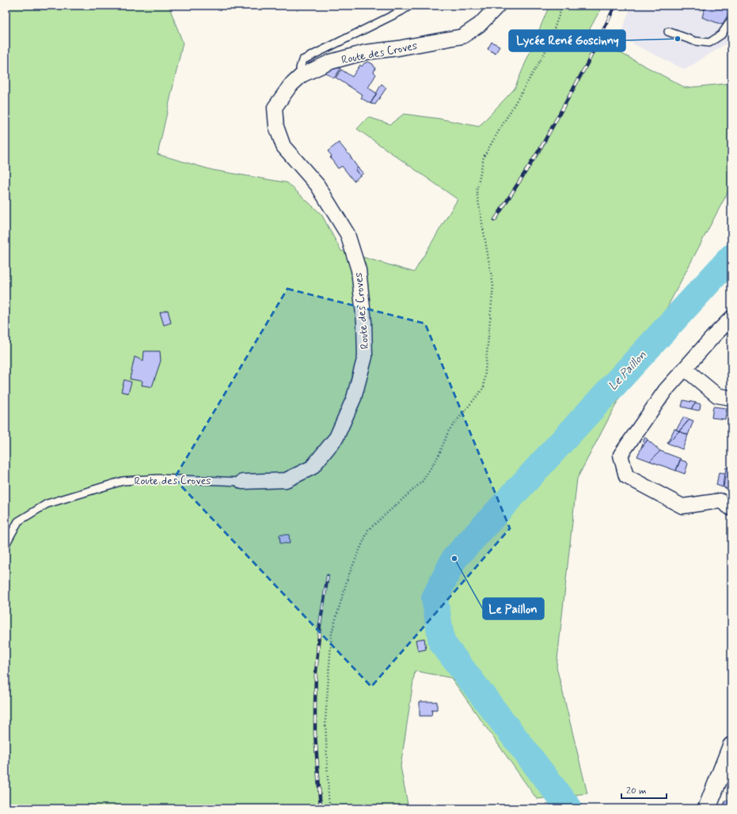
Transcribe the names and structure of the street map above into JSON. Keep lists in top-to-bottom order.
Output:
{
  "streets": {
    "street": ["Route des Croves"]
  },
  "water": ["Le Paillon"],
  "places": ["Lycée René Goscinny", "Le Paillon"],
  "scale_bar": "20 m"
}
